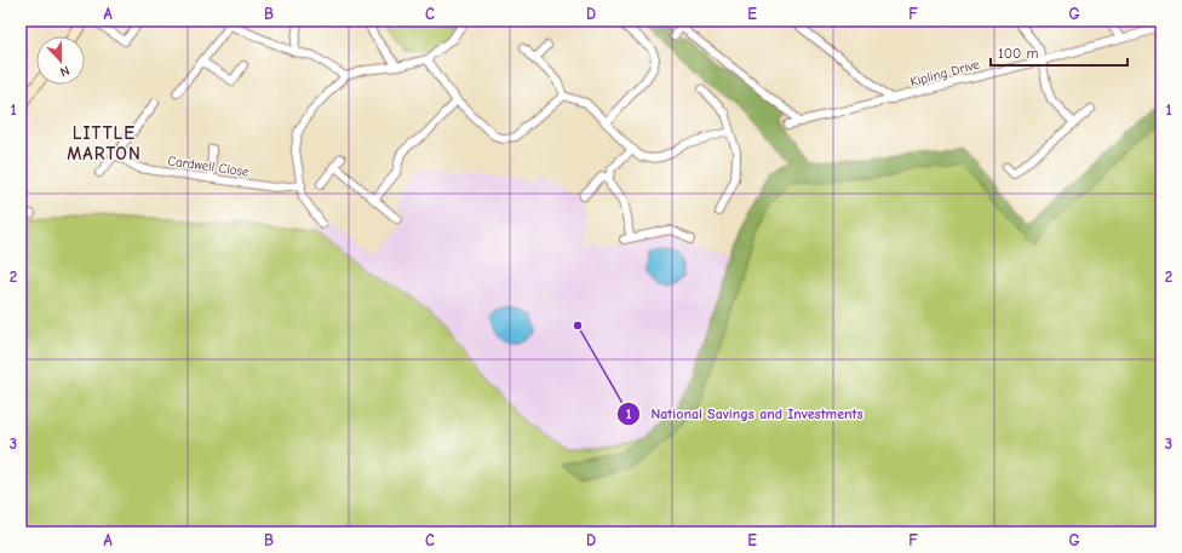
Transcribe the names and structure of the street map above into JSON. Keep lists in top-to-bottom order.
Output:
{
  "streets": {
    "street": ["Kipling Drive", "Cardwell Close"]
  },
  "districts": ["LITTLE MARTON"],
  "places": ["National Savings and Investments"],
  "scale_bar": "100 m",
  "north": "bottom",
  "grid": {
    "columns": [
      "A",
      "B",
      "C",
      "D",
      "E",
      "F",
      "G"
    ],
    "rows": ["1", "2", "3"]
  }
}
